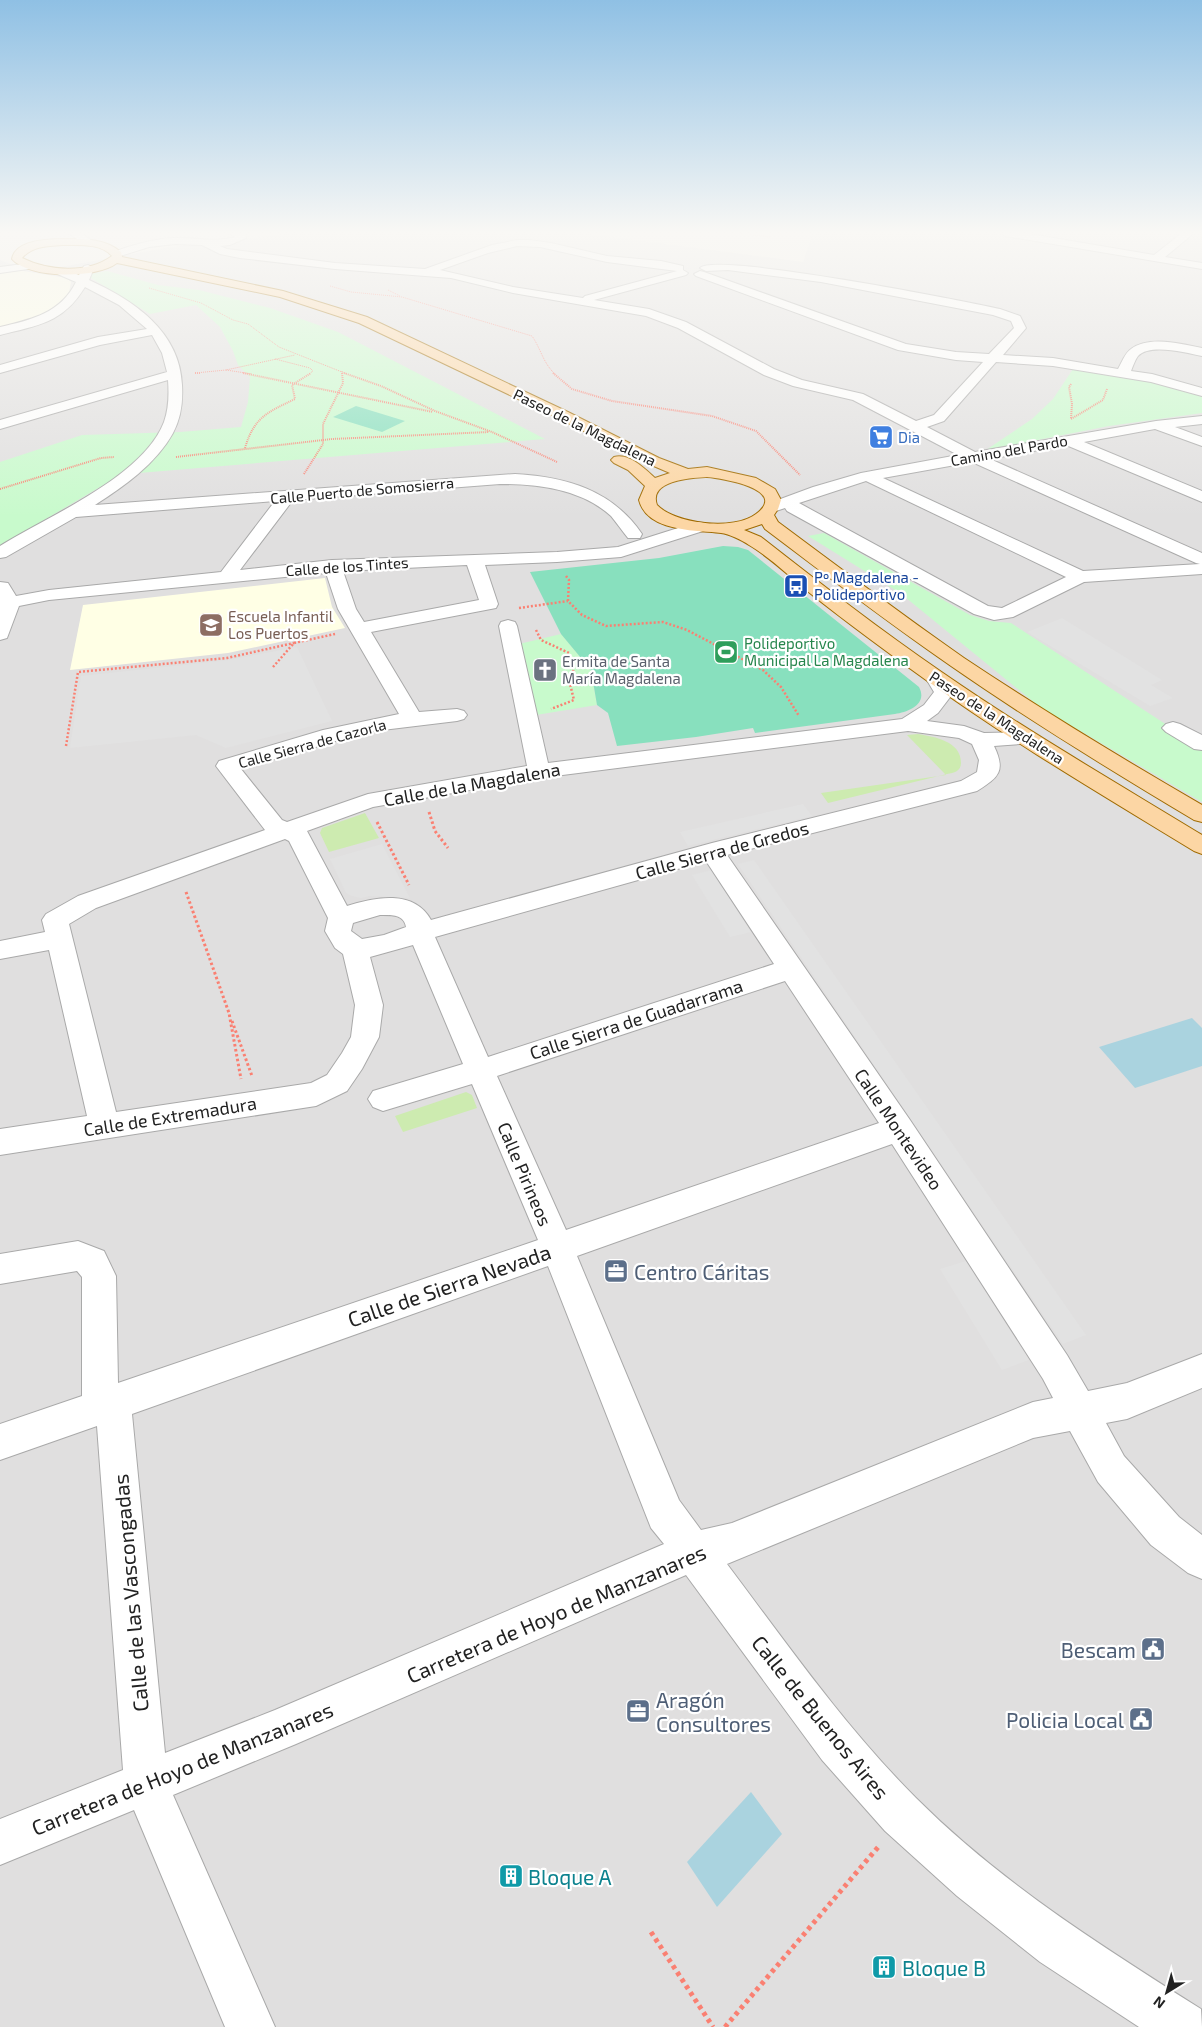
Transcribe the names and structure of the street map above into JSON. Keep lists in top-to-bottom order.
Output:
{
  "streets": {
    "main road": ["Paseo de la Magdalena"],
    "street": [
      "Camino del Pardo",
      "Calle Puerto de Somosierra",
      "Calle de los Tintes",
      "Calle Sierra de Cazorla",
      "Calle de la Magdalena",
      "Calle Sierra de Gredos",
      "Calle Sierra de Guadarrama",
      "Calle de Extremadura",
      "Calle Montevideo",
      "Calle Pirineos",
      "Calle de Sierra Nevada",
      "Calle de las Vascongadas",
      "Carretera de Hoyo de Manzanares",
      "Calle de Buenos Aires"
    ]
  },
  "crossings": [
    ["Paseo de la Magdalena", "Camino del Pardo"],
    ["Paseo de la Magdalena", "Calle de la Magdalena"],
    ["Calle Puerto de Somosierra", "Calle de los Tintes"],
    ["Calle Sierra de Cazorla", "Calle de la Magdalena"],
    ["Calle de la Magdalena", "Calle Sierra de Gredos"],
    ["Calle Sierra de Gredos", "Calle de Extremadura"],
    ["Calle Sierra de Gredos", "Calle Montevideo"],
    ["Calle Sierra de Gredos", "Calle Pirineos"],
    ["Calle Sierra de Guadarrama", "Calle Montevideo"],
    ["Calle Sierra de Guadarrama", "Calle Pirineos"],
    ["Calle Montevideo", "Calle de Sierra Nevada"],
    ["Calle Montevideo", "Carretera de Hoyo de Manzanares"],
    ["Calle Pirineos", "Calle de Sierra Nevada"],
    ["Calle Pirineos", "Carretera de Hoyo de Manzanares"],
    ["Calle Pirineos", "Calle de Buenos Aires"],
    ["Calle de Sierra Nevada", "Calle de las Vascongadas"],
    ["Calle de las Vascongadas", "Carretera de Hoyo de Manzanares"],
    ["Carretera de Hoyo de Manzanares", "Calle de Buenos Aires"]
  ],
  "places": {
    "supermarket": ["Dia"],
    "bus stop": ["Pº Magdalena - Polideportivo"],
    "school or university": ["Escuela Infantil Los Puertos"],
    "sports": ["Polideportivo Municipal La Magdalena"],
    "church": ["Ermita de Santa María Magdalena"],
    "office": ["Centro Cáritas", "Aragón Consultores"],
    "public building": ["Bescam", "Policia Local"],
    "building": ["Bloque A", "Bloque B"]
  },
  "north": "bottom left"
}
